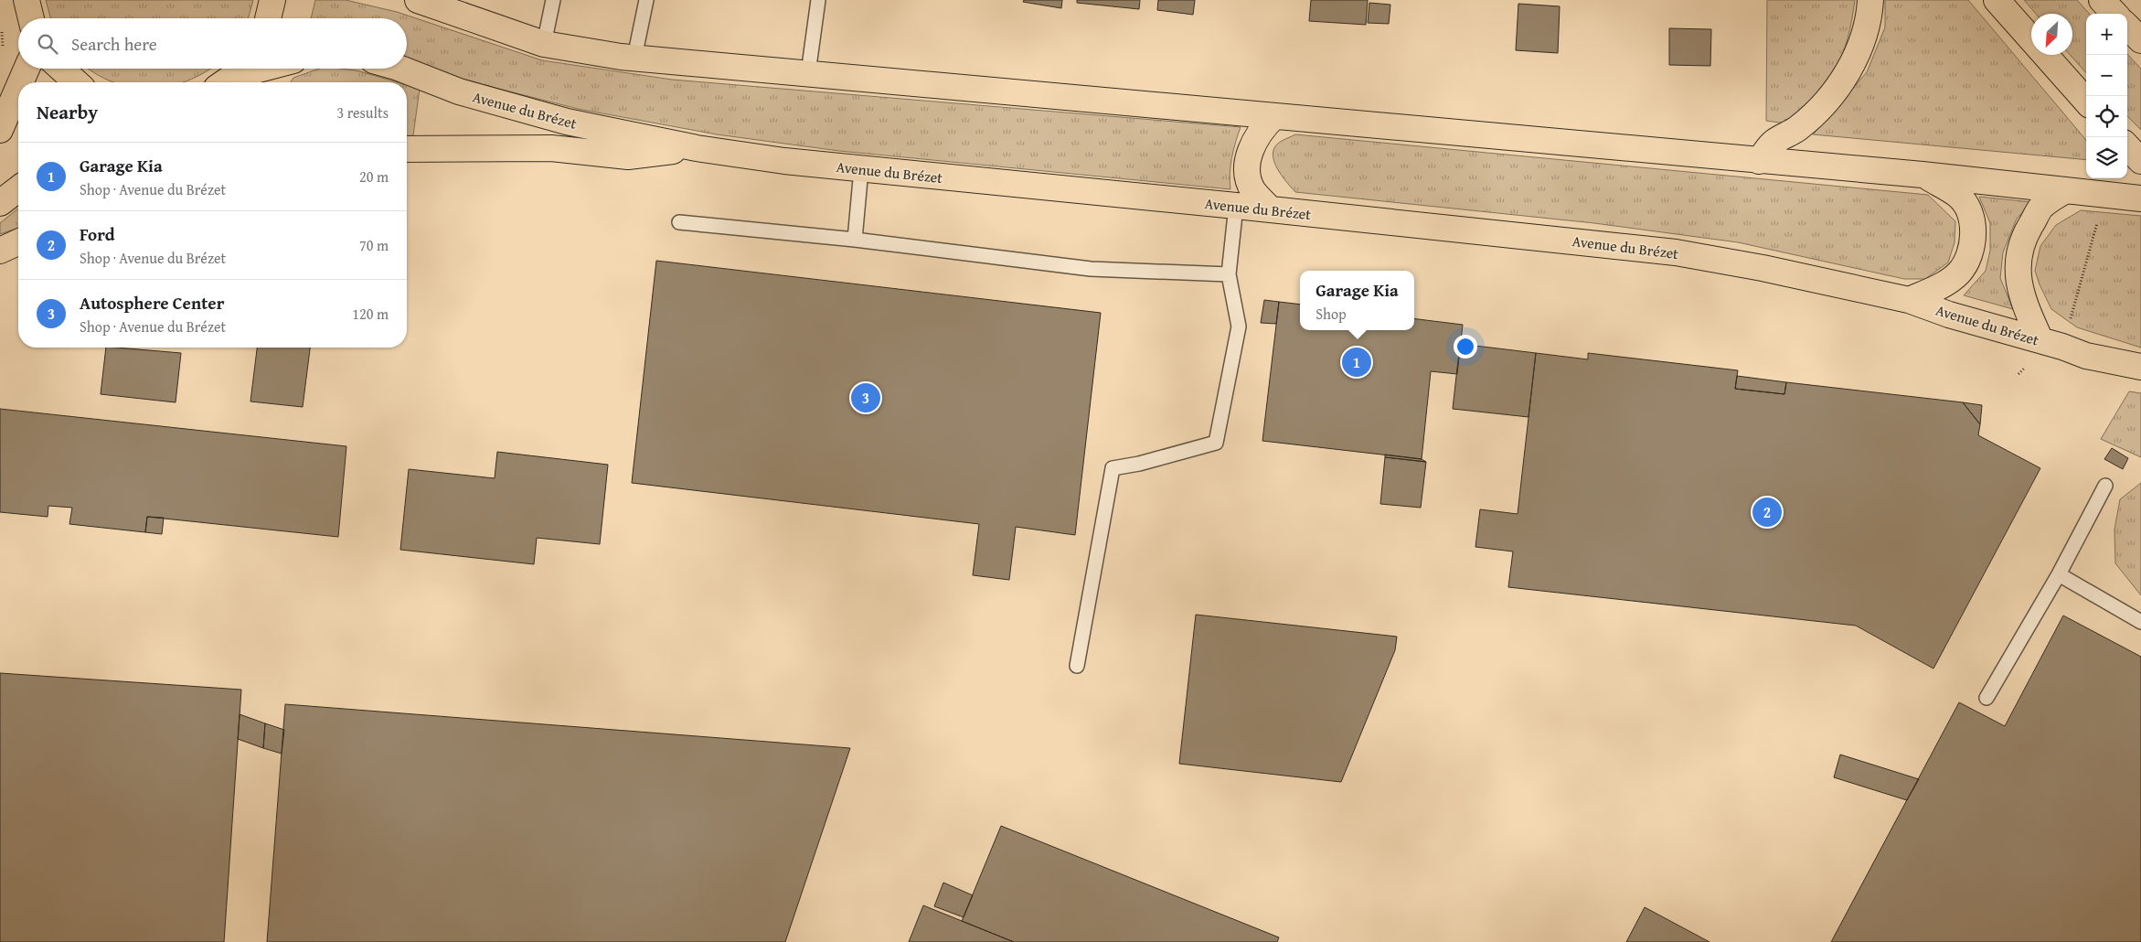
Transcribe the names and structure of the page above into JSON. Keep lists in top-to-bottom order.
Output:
{
  "streets": {
    "main road": ["Avenue du Brézet"]
  },
  "north": "bottom left",
  "page": {
    "map_buttons": ["+", "−"],
    "search": "Search here",
    "heading": ["Nearby", "3 results"],
    "list": [
      {
        "mark": "1",
        "name": "Garage Kia",
        "note": "Shop · Avenue du Brézet",
        "value": "20 m"
      },
      {
        "mark": "2",
        "name": "Ford",
        "note": "Shop · Avenue du Brézet",
        "value": "70 m"
      },
      {
        "mark": "3",
        "name": "Autosphere Center",
        "note": "Shop · Avenue du Brézet",
        "value": "120 m"
      }
    ],
    "popup": ["Garage Kia", "Shop"],
    "pins": ["1", "3", "2"]
  }
}
